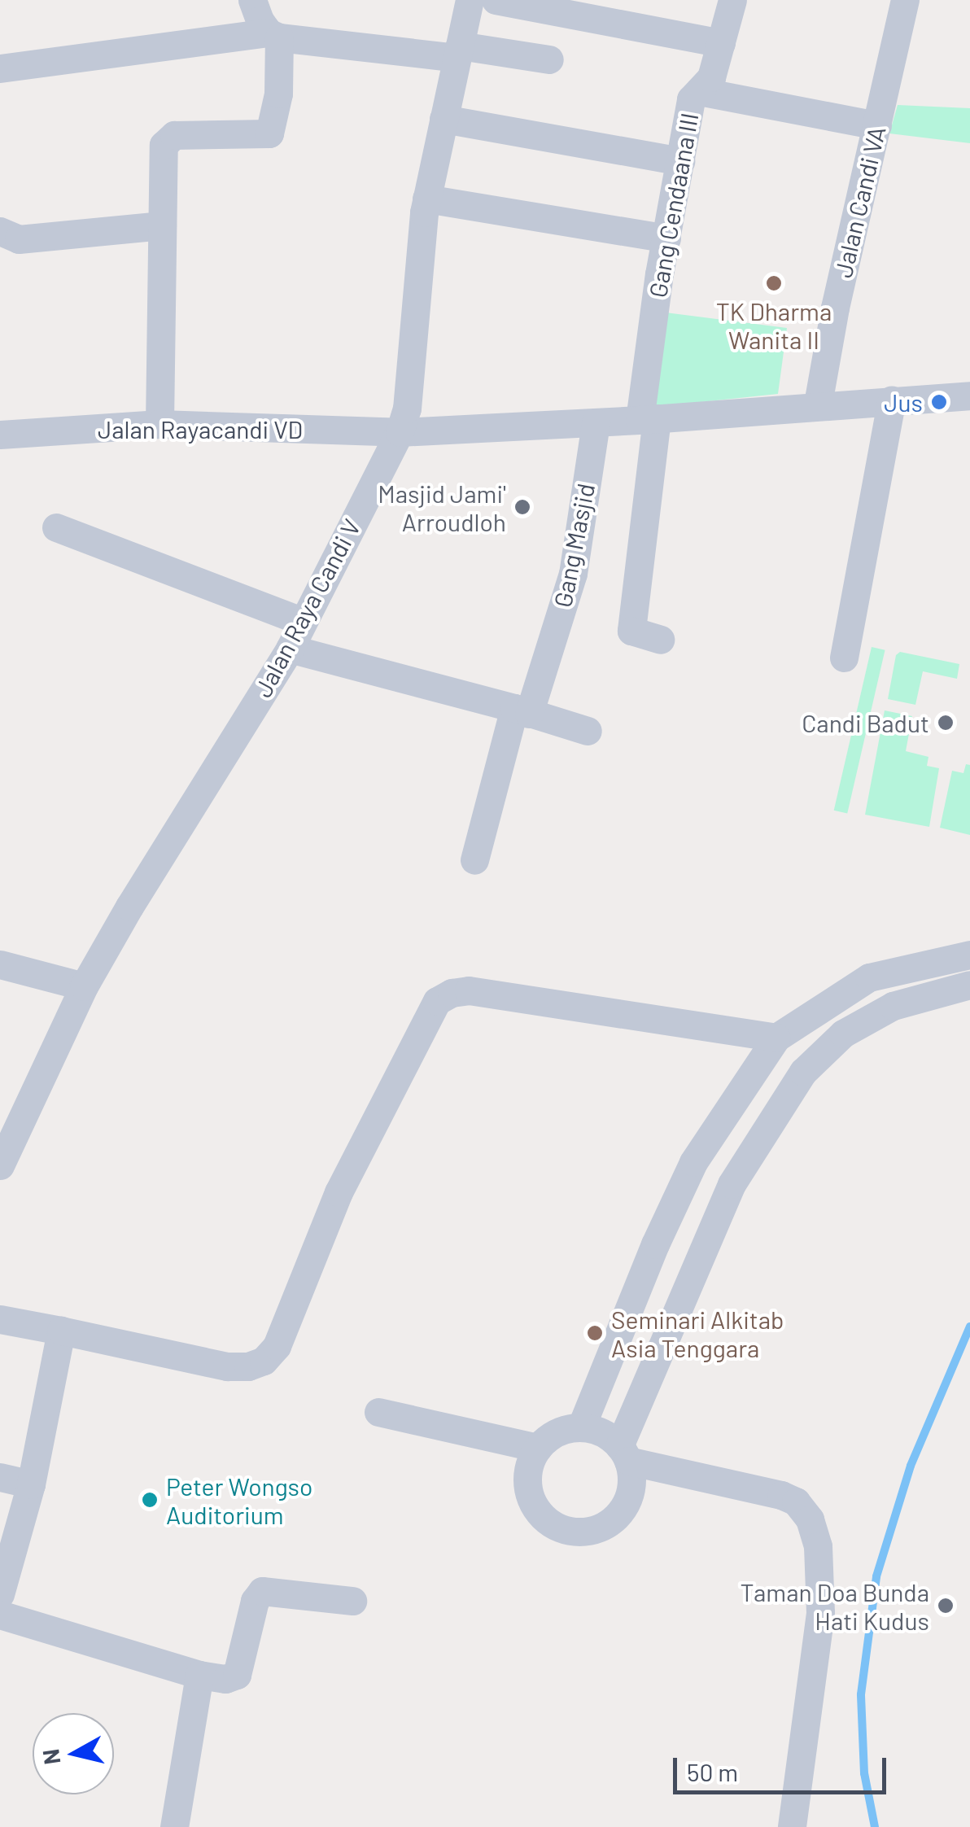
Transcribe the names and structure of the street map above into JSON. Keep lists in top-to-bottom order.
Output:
{
  "streets": {
    "street": [
      "Jalan Candi VA",
      "Gang Cendaana III",
      "Jalan Rayacandi VD",
      "Gang Masjid",
      "Jalan Raya Candi V"
    ]
  },
  "crossings": [
    ["Jalan Candi VA", "Jalan Rayacandi VD"],
    ["Gang Cendaana III", "Jalan Rayacandi VD"],
    ["Jalan Rayacandi VD", "Gang Masjid"],
    ["Jalan Rayacandi VD", "Jalan Raya Candi V"]
  ],
  "places": [
    "TK Dharma Wanita II",
    "Jus",
    "Masjid Jami' Arroudloh",
    "Candi Badut",
    "Seminari Alkitab Asia Tenggara",
    "Peter Wongso Auditorium",
    "Taman Doa Bunda Hati Kudus"
  ],
  "scale_bar": "50 m",
  "north": "left"
}
